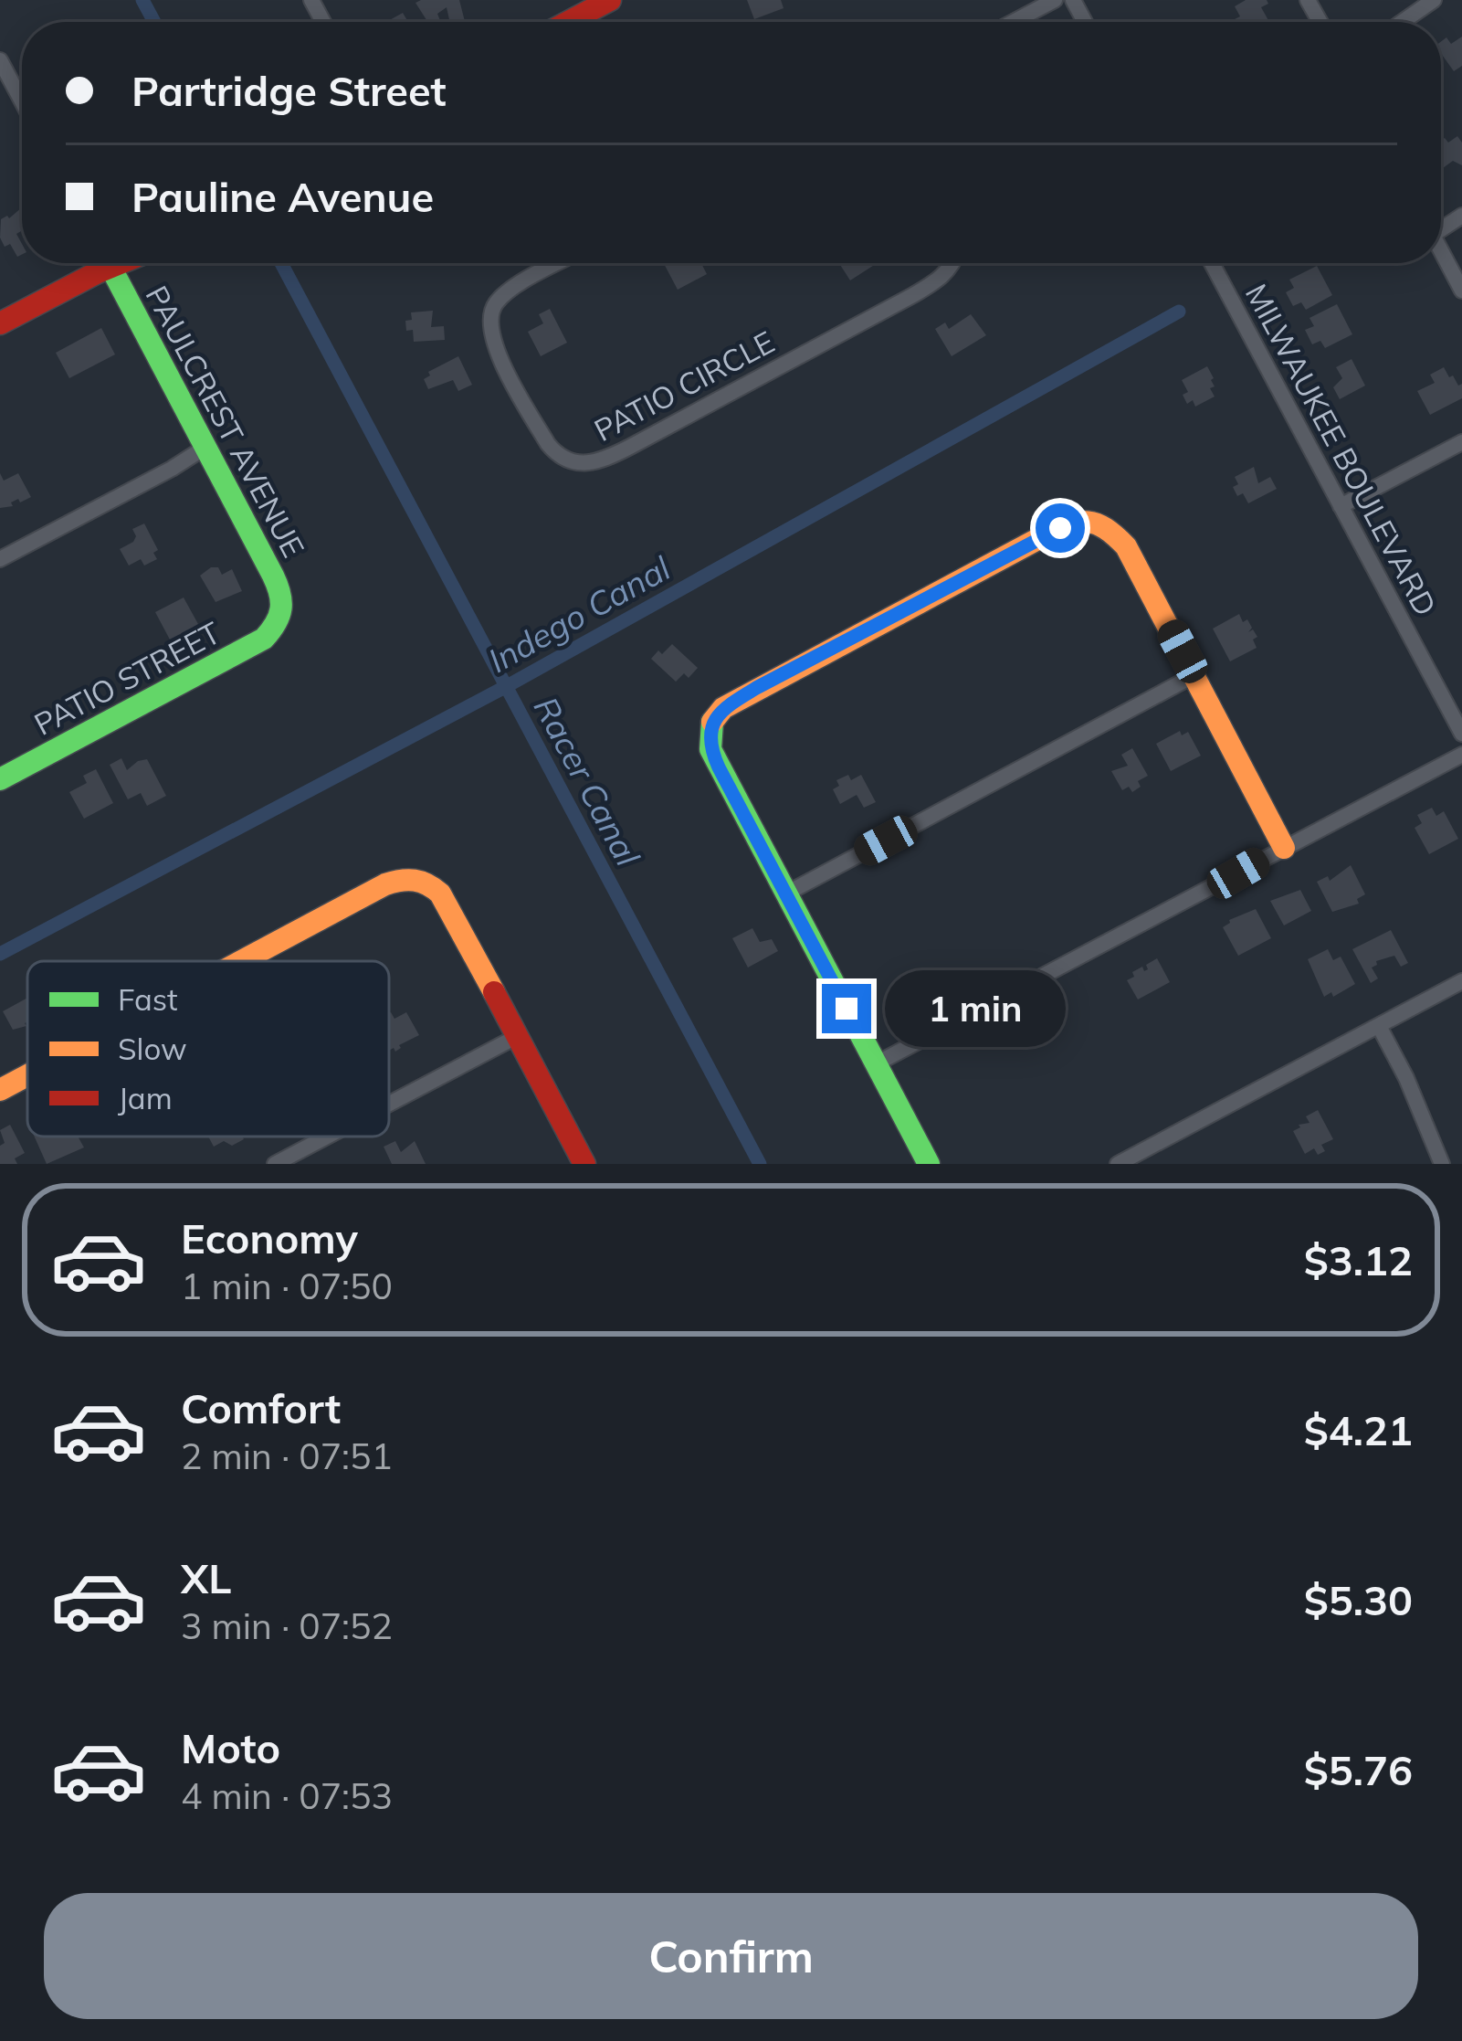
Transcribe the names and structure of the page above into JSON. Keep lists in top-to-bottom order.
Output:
{
  "streets": {
    "street": [
      "PATIO CIRCLE",
      "PAULCREST AVENUE",
      "MILWAUKEE BOULEVARD",
      "PATIO STREET"
    ]
  },
  "crossings": [
    ["PAULCREST AVENUE", "PATIO STREET"]
  ],
  "water": ["Indego Canal", "Racer Canal"],
  "legend": ["Fast", "Slow", "Jam"],
  "page": {
    "banner": ["Partridge Street", "Pauline Avenue"],
    "bubble": "1 min",
    "list": [
      {
        "name": "Economy",
        "note": "1 min · 07:50",
        "value": "$3.12"
      },
      {
        "name": "Comfort",
        "note": "2 min · 07:51",
        "value": "$4.21"
      },
      {
        "name": "XL",
        "note": "3 min · 07:52",
        "value": "$5.30"
      },
      {
        "name": "Moto",
        "note": "4 min · 07:53",
        "value": "$5.76"
      }
    ],
    "buttons": "Confirm"
  }
}
